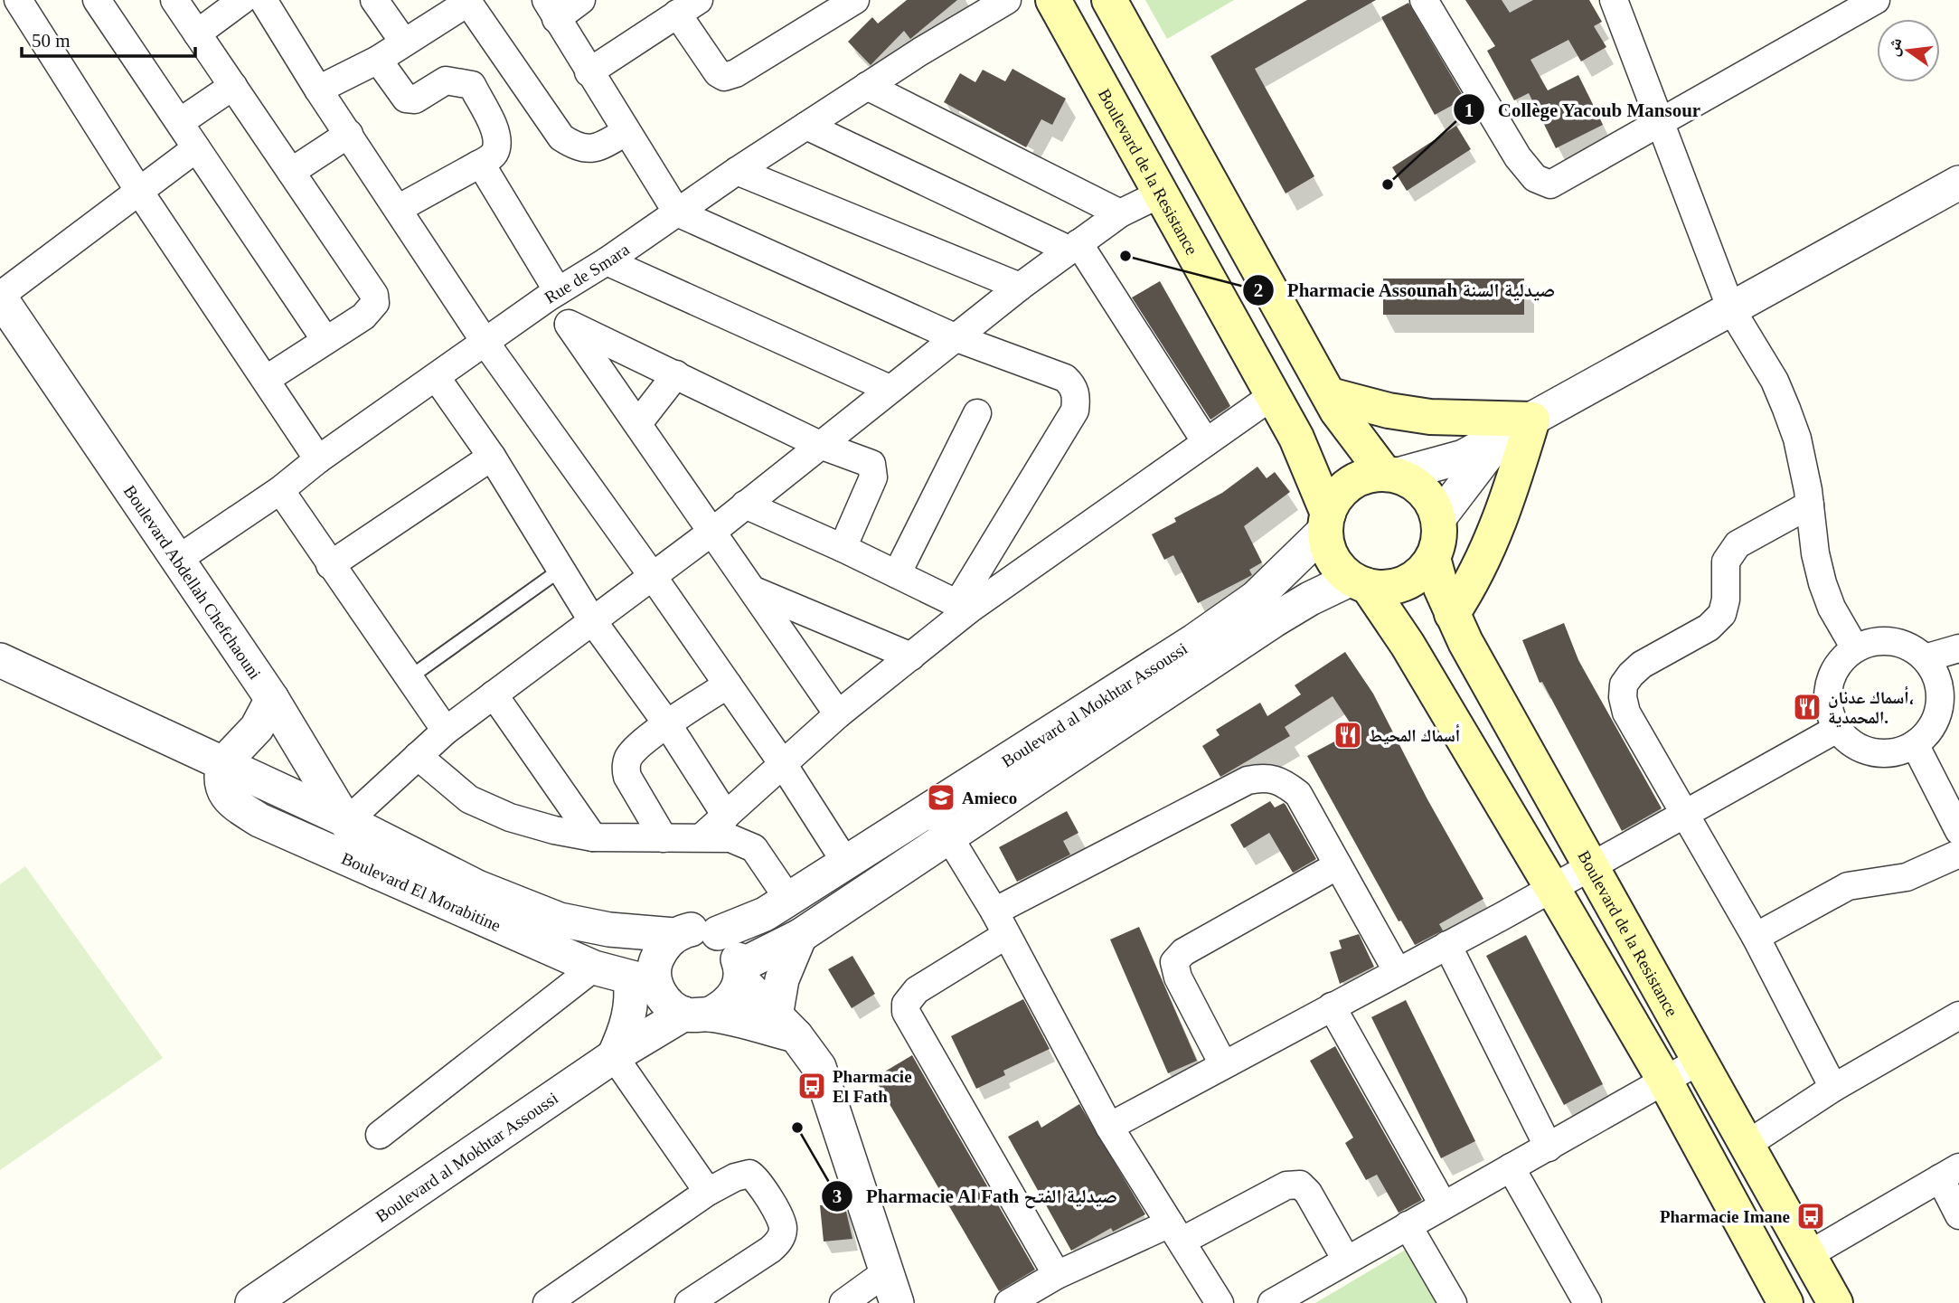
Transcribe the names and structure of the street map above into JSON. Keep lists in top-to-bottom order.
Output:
{
  "streets": {
    "main road": ["Boulevard de la Resistance"],
    "street": [
      "Rue de Smara",
      "Boulevard Abdellah Chefchaouni",
      "Boulevard al Mokhtar Assoussi",
      "Boulevard El Morabitine"
    ]
  },
  "crossings": [
    ["Boulevard de la Resistance", "Boulevard al Mokhtar Assoussi"],
    ["Rue de Smara", "Boulevard Abdellah Chefchaouni"],
    ["Boulevard Abdellah Chefchaouni", "Boulevard El Morabitine"],
    ["Boulevard al Mokhtar Assoussi", "Boulevard El Morabitine"]
  ],
  "places": {
    "other": ["Collège Yacoub Mansour", "Pharmacie Assounah صيدلية السنة", "Pharmacie Al Fath صيدلية الفتح"],
    "restaurant": ["أسماك عدنان، المحمدية.", "أسماك المحيط"],
    "school or university": ["Amieco"],
    "bus stop": ["Pharmacie El Fath", "Pharmacie Imane"]
  },
  "scale_bar": "50 m",
  "north": "left"
}
